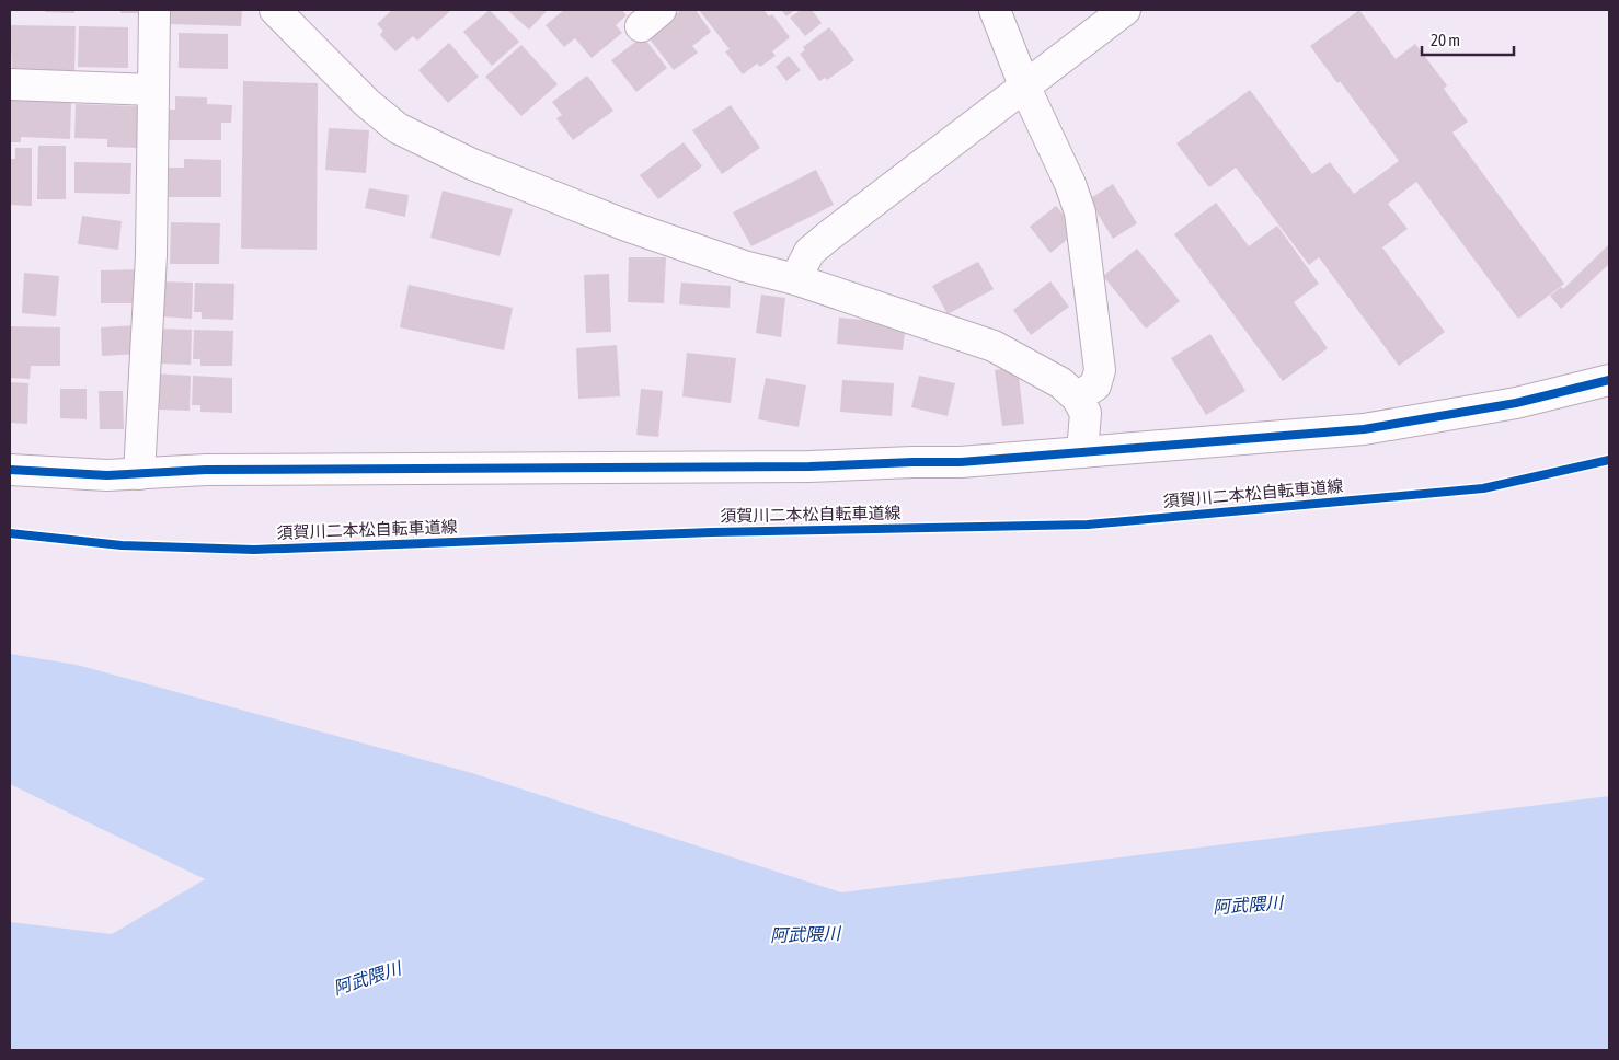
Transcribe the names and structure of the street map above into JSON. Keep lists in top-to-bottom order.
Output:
{
  "streets": {
    "cycle path": ["須賀川二本松自転車道線"]
  },
  "water": ["阿武隈川"],
  "scale_bar": "20 m"
}
